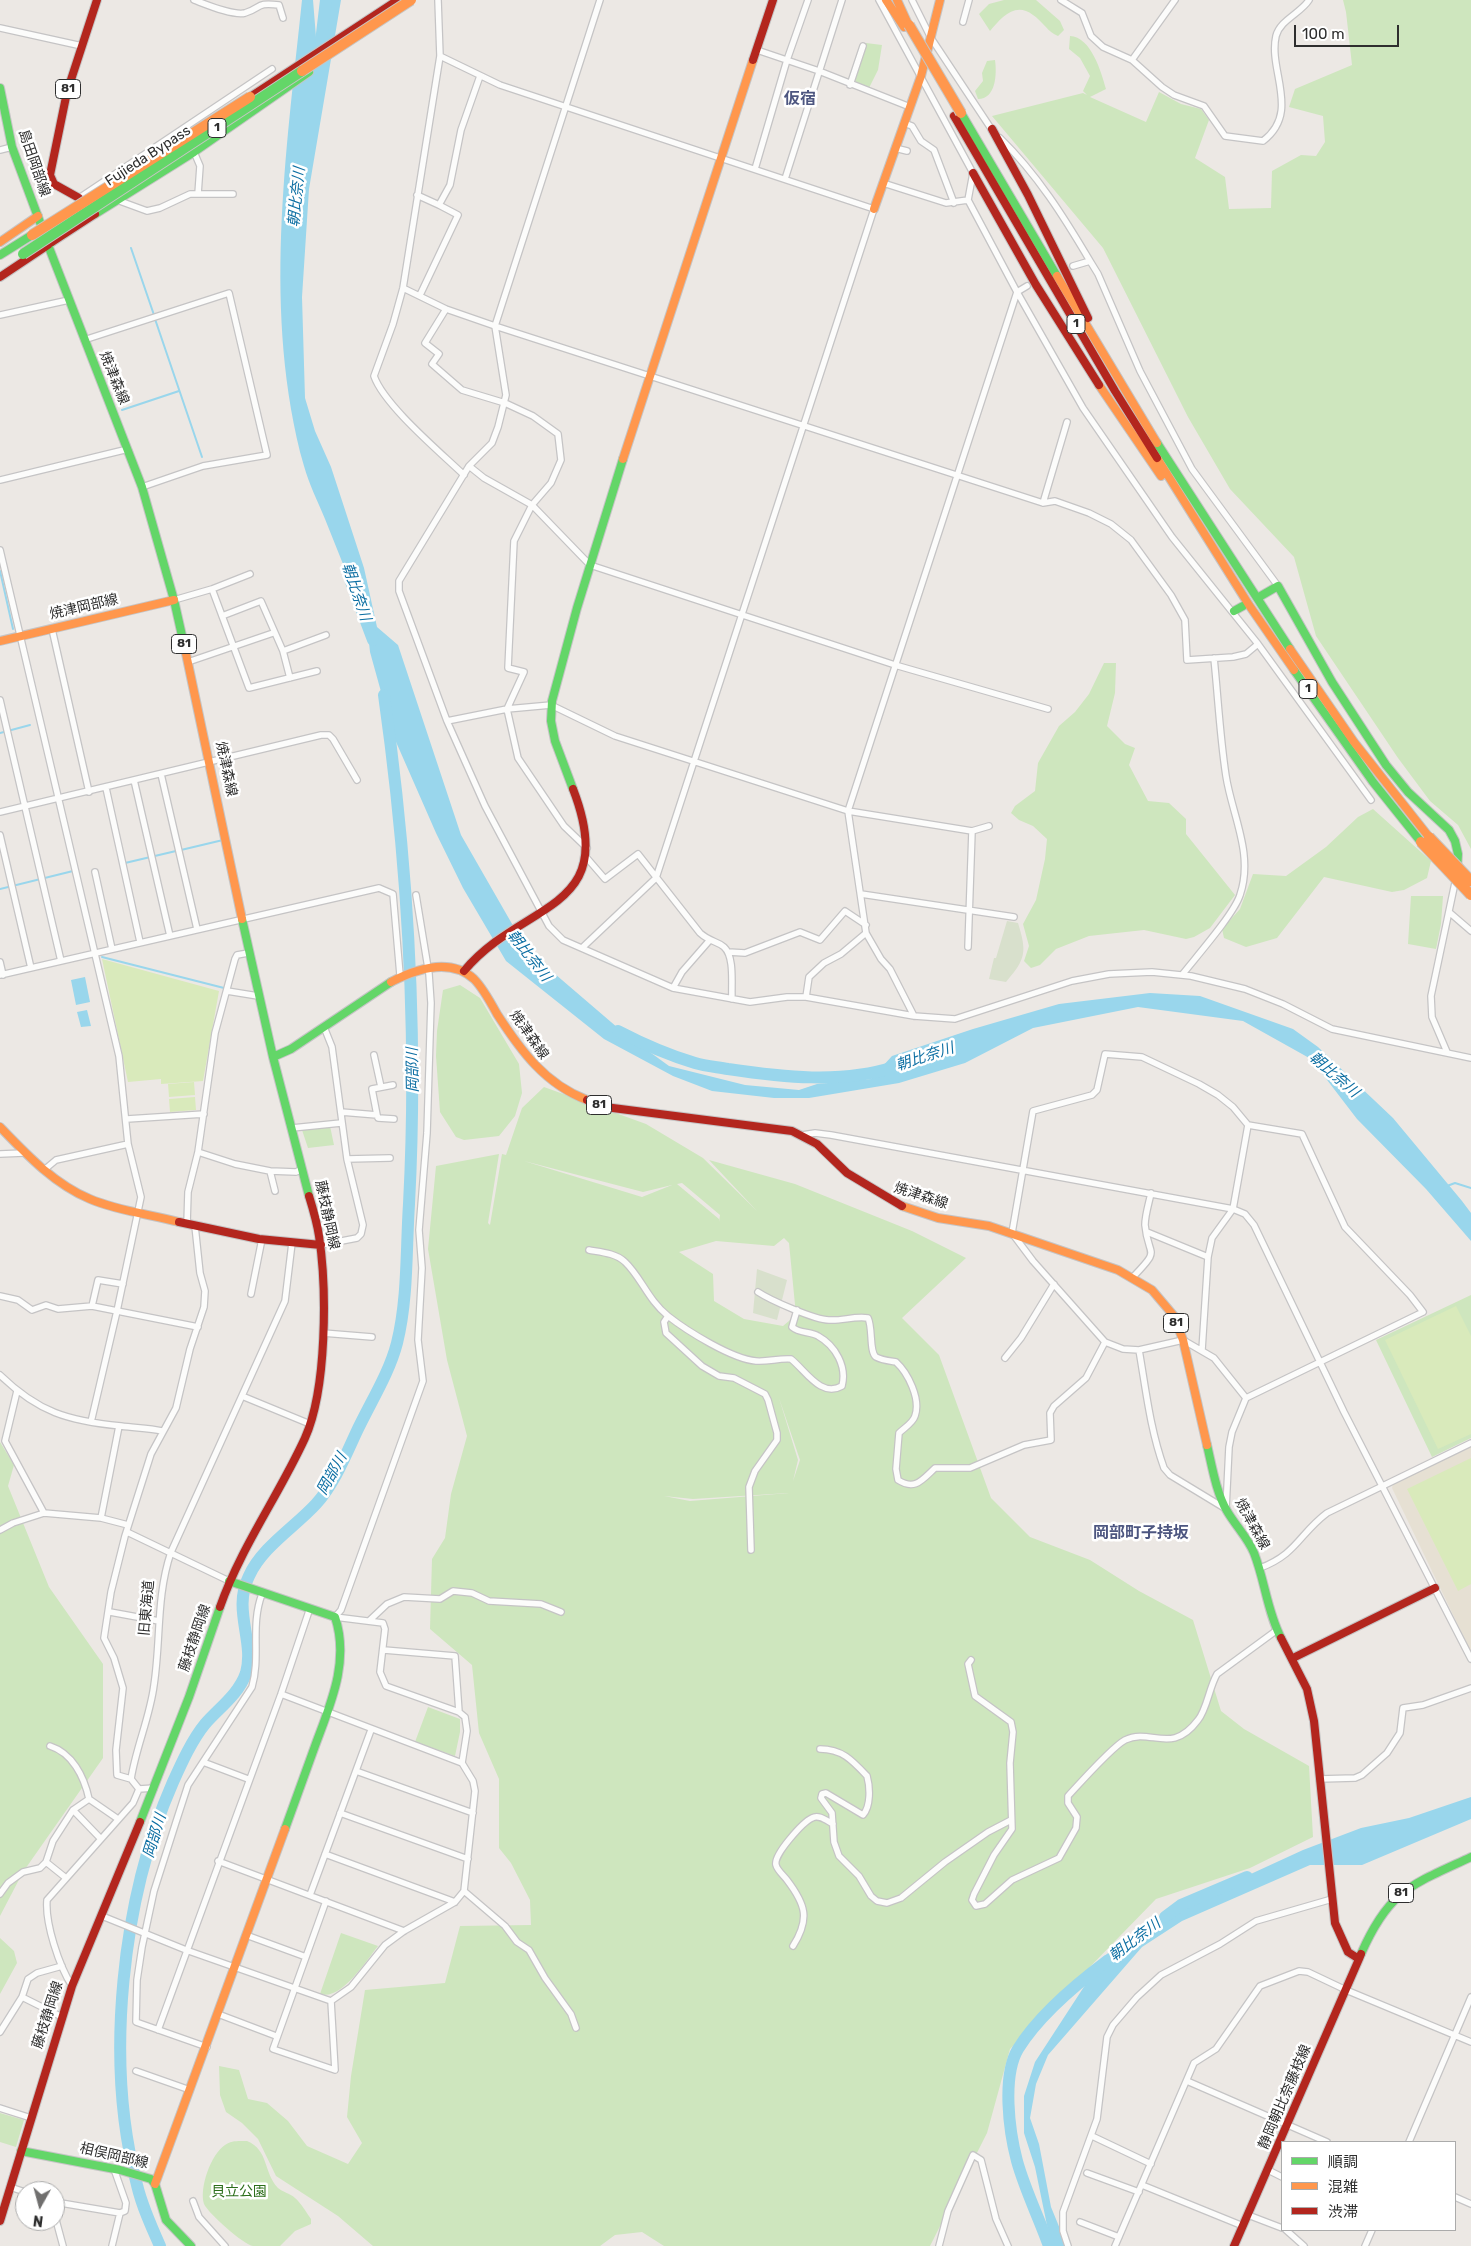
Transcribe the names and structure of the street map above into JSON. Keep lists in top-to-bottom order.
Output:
{
  "streets": {
    "main road": [
      "81",
      "1",
      "Fujieda Bypass",
      "島田岡部線",
      "焼津森線",
      "焼津岡部線",
      "藤枝静岡線",
      "静岡朝比奈藤枝線",
      "相俣岡部線"
    ],
    "street": ["旧東海道"]
  },
  "crossings": [
    ["81", "焼津森線"],
    ["81", "静岡朝比奈藤枝線"],
    ["島田岡部線", "焼津森線"],
    ["焼津森線", "焼津岡部線"],
    ["焼津森線", "藤枝静岡線"],
    ["焼津森線", "静岡朝比奈藤枝線"],
    ["藤枝静岡線", "相俣岡部線"]
  ],
  "districts": ["仮宿", "岡部町子持坂"],
  "water": ["朝比奈川", "岡部川"],
  "parks": ["貝立公園"],
  "legend": ["順調", "混雑", "渋滞"],
  "scale_bar": "100 m",
  "north": "bottom"
}
